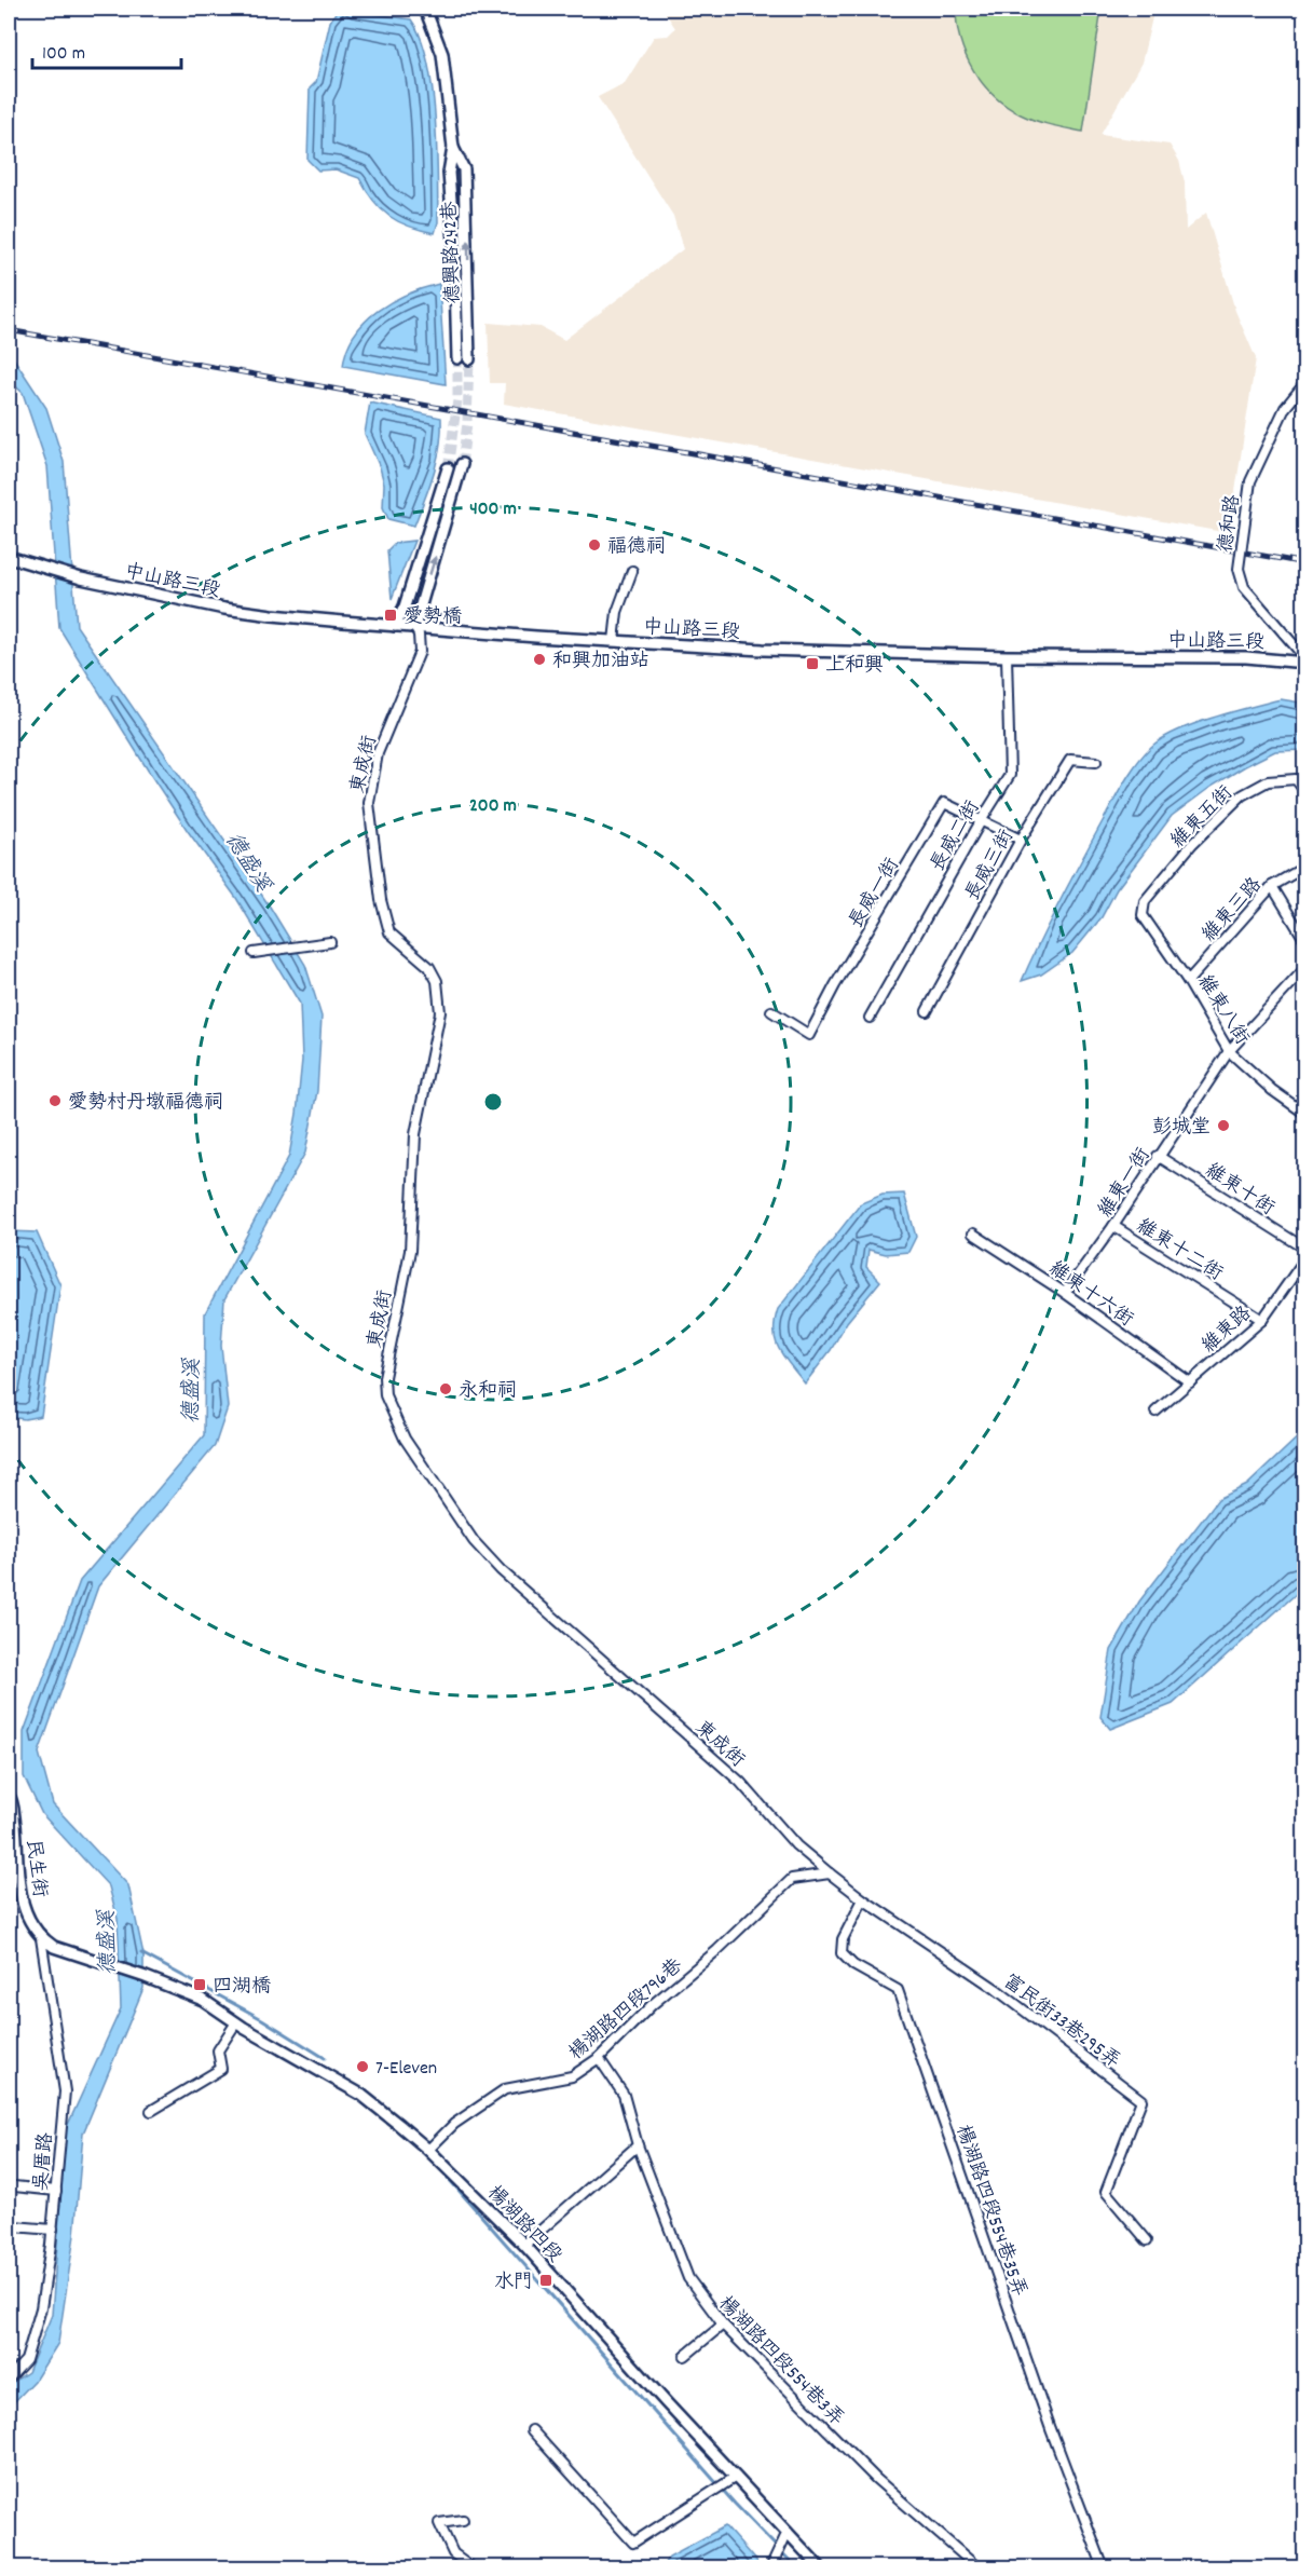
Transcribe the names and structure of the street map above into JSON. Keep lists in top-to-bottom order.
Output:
{
  "streets": {
    "street": [
      "德興路242巷",
      "德和路",
      "中山路三段",
      "東成街",
      "維東五街",
      "長威二街",
      "長威三街",
      "長威一街",
      "維東三路",
      "維東八街",
      "維東一街",
      "維東十街",
      "維東十二街",
      "維東十六街",
      "維東路",
      "民生街",
      "楊湖路四段796巷",
      "富民街33巷295弄",
      "吳厝路",
      "楊湖路四段554巷35弄",
      "楊湖路四段",
      "楊湖路四段554巷3弄"
    ]
  },
  "crossings": [
    ["德和路", "中山路三段"],
    ["中山路三段", "東成街"],
    ["中山路三段", "長威二街"],
    ["東成街", "楊湖路四段796巷"],
    ["東成街", "富民街33巷295弄"],
    ["維東五街", "維東八街"],
    ["長威二街", "長威一街"],
    ["長威三街", "長威一街"],
    ["維東三路", "維東八街"],
    ["維東八街", "維東一街"],
    ["維東一街", "維東十街"],
    ["維東一街", "維東十二街"],
    ["維東一街", "維東十六街"],
    ["維東十二街", "維東路"],
    ["維東十六街", "維東路"],
    ["民生街", "吳厝路"],
    ["民生街", "楊湖路四段"],
    ["楊湖路四段796巷", "富民街33巷295弄"],
    ["楊湖路四段796巷", "楊湖路四段"],
    ["楊湖路四段796巷", "楊湖路四段554巷3弄"],
    ["富民街33巷295弄", "楊湖路四段554巷35弄"],
    ["吳厝路", "楊湖路四段"]
  ],
  "water": ["德盛溪"],
  "places": {
    "other": [
      "福德祠",
      "和興加油站",
      "愛勢村丹墩福德祠",
      "彭城堂",
      "永和祠",
      "7-Eleven"
    ],
    "transit": [
      "愛勢橋",
      "上和興",
      "四湖橋",
      "水門"
    ]
  },
  "scale_bar": "100 m",
  "rings": ["400 m", "200 m"]
}
